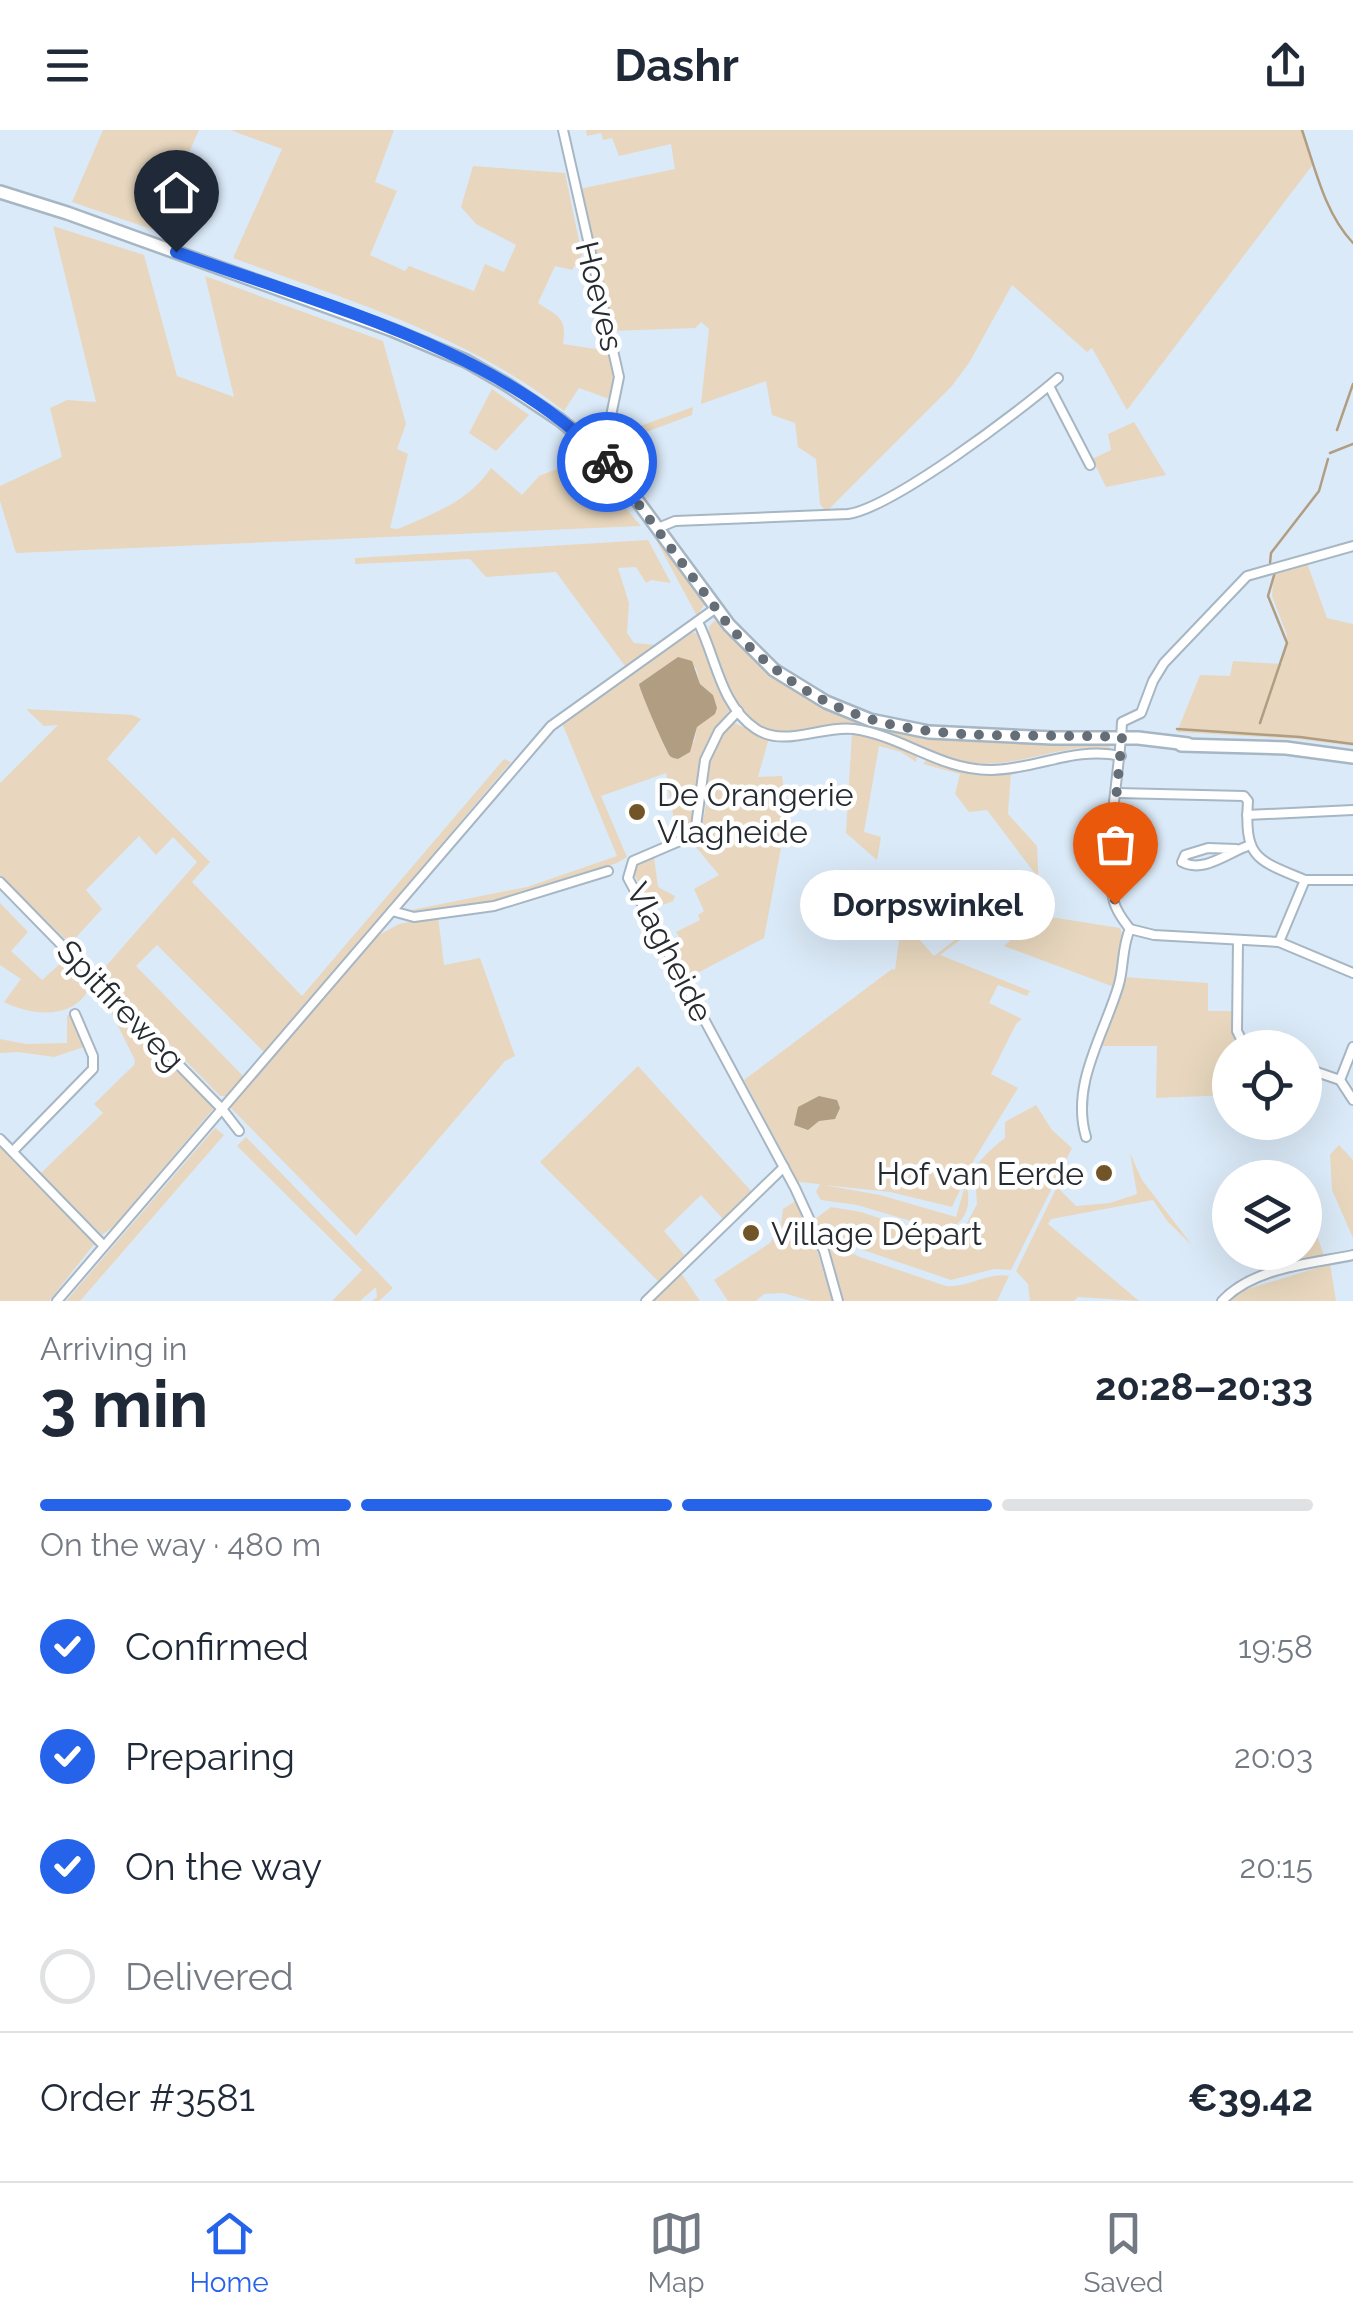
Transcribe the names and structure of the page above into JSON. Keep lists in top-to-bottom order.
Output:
{
  "streets": {
    "street": ["Hoeves", "Vlagheide", "Spitfireweg"]
  },
  "places": [
    "De Orangerie Vlagheide",
    "Dorpswinkel",
    "Hof van Eerde",
    "Village Départ"
  ],
  "page": {
    "header": "Dashr",
    "bubble": "Dorpswinkel",
    "heading": ["3 min", "Arriving in", "20:28–20:33"],
    "panel": ["Order #3581", "€39.42"],
    "bar": "On the way · 480 m",
    "list": [
      ["Confirmed", "19:58"],
      ["Preparing", "20:03"],
      ["On the way", "20:15"],
      "Delivered"
    ],
    "tabs": ["Home", "Map", "Saved"]
  }
}
